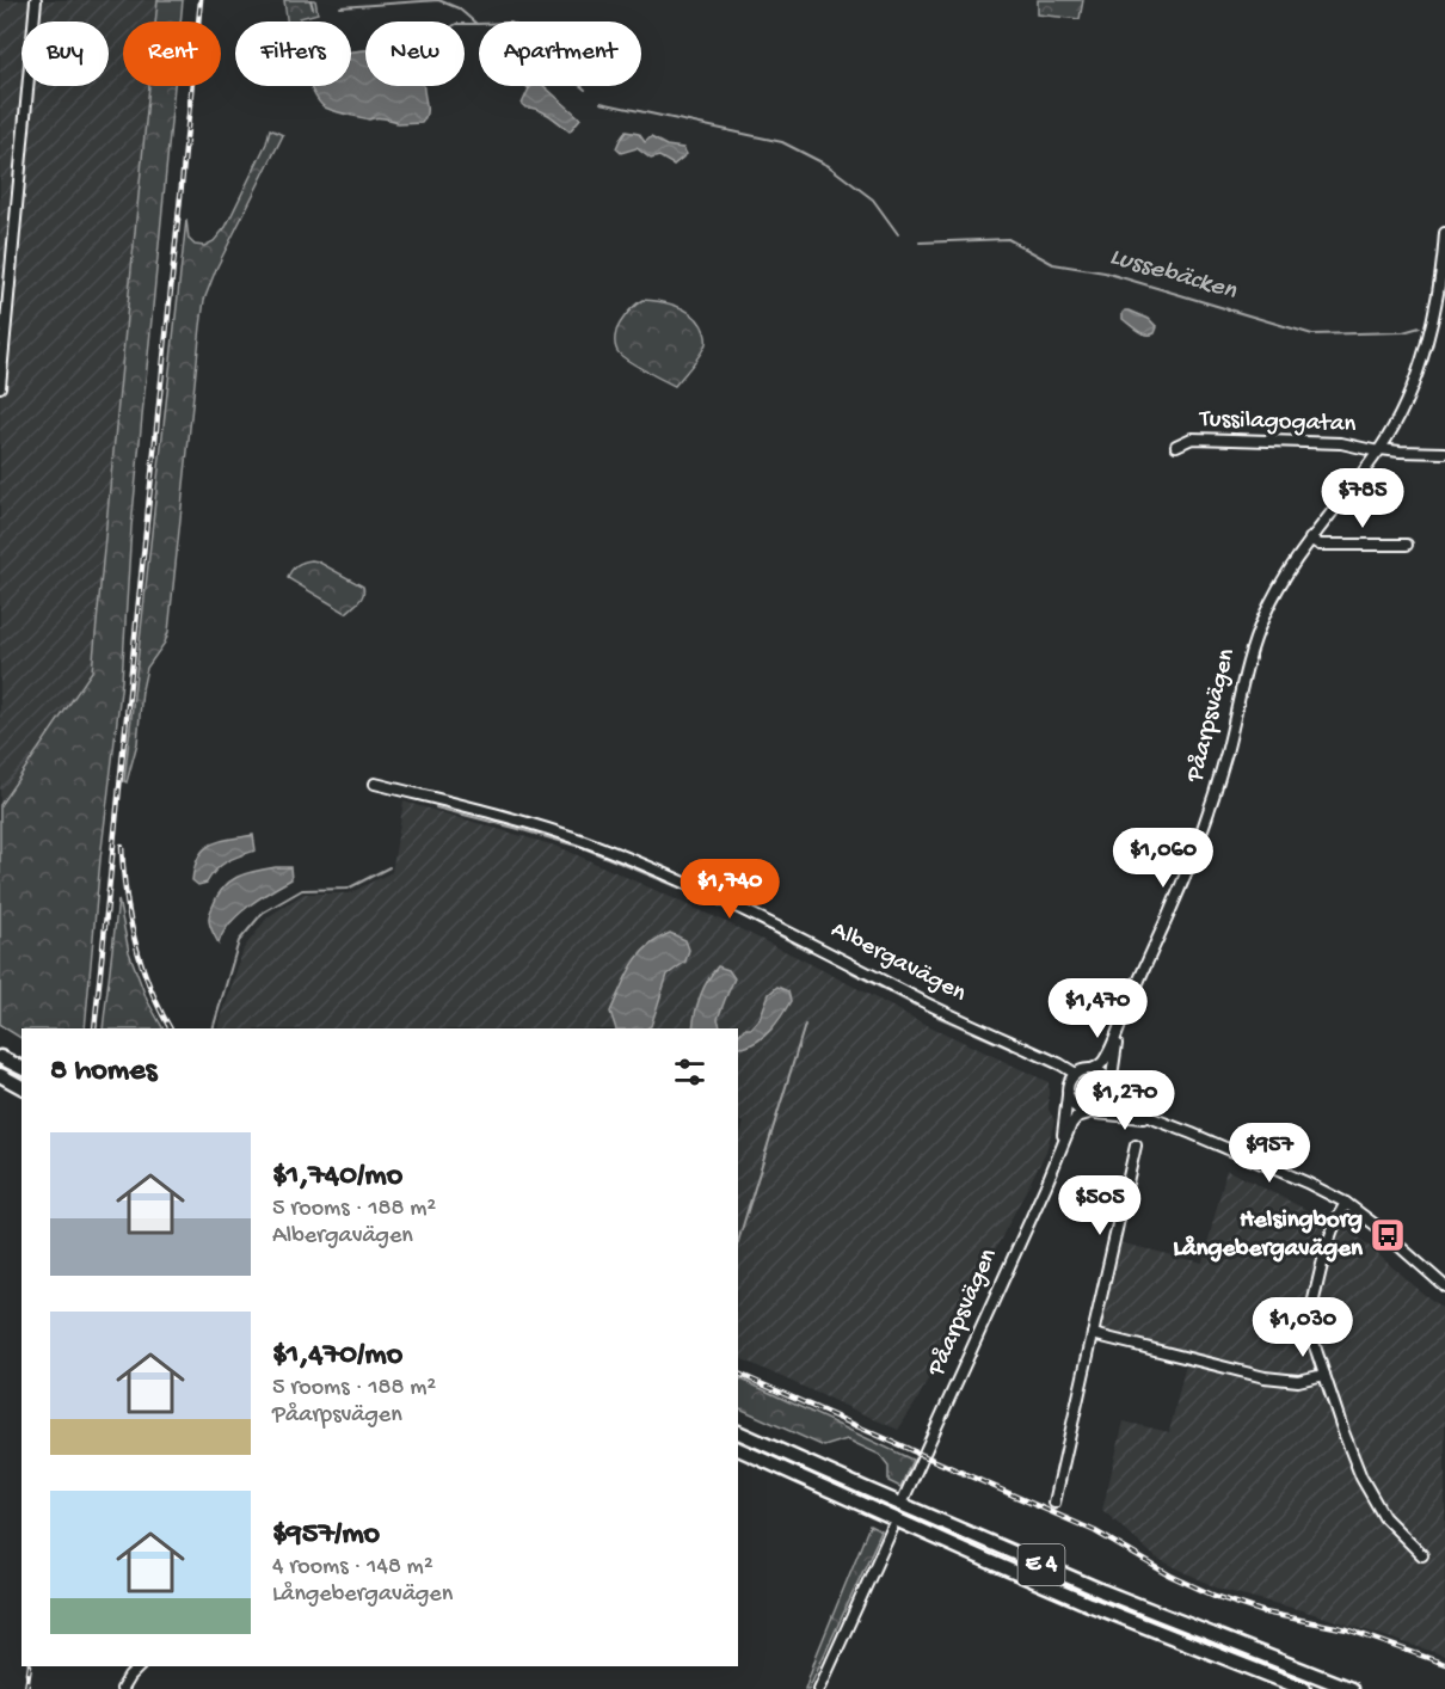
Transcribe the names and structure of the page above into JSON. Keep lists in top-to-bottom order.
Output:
{
  "streets": {
    "highway": ["E 4"],
    "street": ["Tussilagogatan", "Påarpsvägen", "Albergavägen"]
  },
  "crossings": [
    ["Tussilagogatan", "Påarpsvägen"],
    ["Påarpsvägen", "Albergavägen"]
  ],
  "water": ["Lussebäcken"],
  "places": {
    "bus stop": ["Helsingborg Långebergavägen"]
  },
  "page": {
    "chip": [
      "Buy",
      "Rent",
      "Filters",
      "New",
      "Apartment"
    ],
    "price": [
      "$785",
      "$1,060",
      "$1,740",
      "$1,470",
      "$1,270",
      "$957",
      "$505",
      "$1,030"
    ],
    "heading": "8 homes",
    "list": [
      {
        "name": "$1,740/mo",
        "note": "5 rooms · 188 m² · Albergavägen"
      },
      {
        "name": "$1,470/mo",
        "note": "5 rooms · 188 m² · Påarpsvägen"
      },
      {
        "name": "$957/mo",
        "note": "4 rooms · 148 m² · Långebergavägen"
      }
    ]
  }
}
